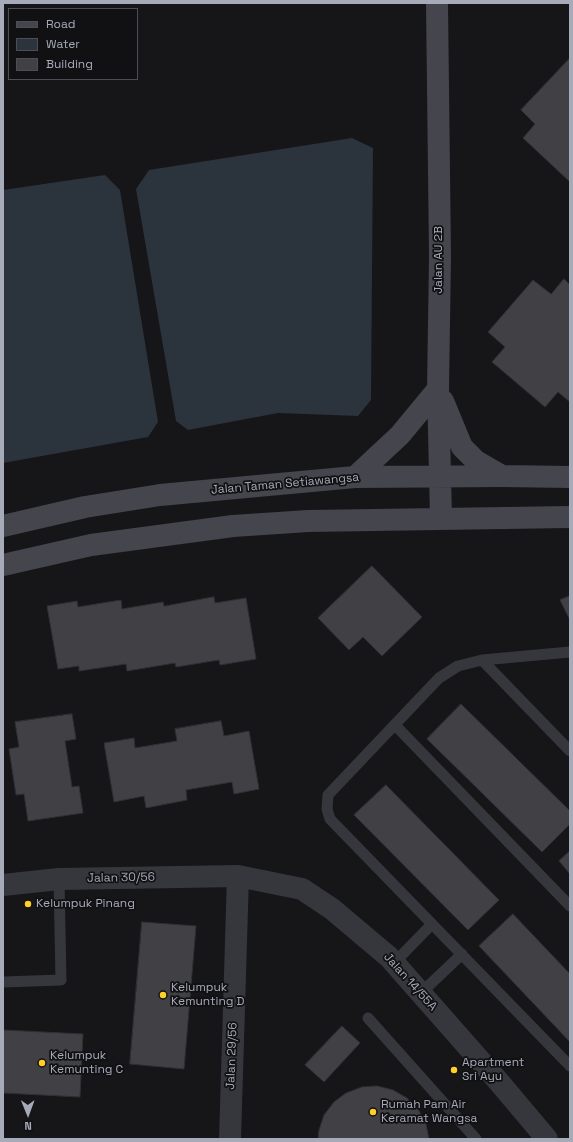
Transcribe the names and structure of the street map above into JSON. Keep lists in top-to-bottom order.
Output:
{
  "streets": {
    "main road": ["Jalan AU 2B", "Jalan Taman Setiawangsa"],
    "street": ["Jalan 30/56", "Jalan 14/55A", "Jalan 29/56"]
  },
  "crossings": [
    ["Jalan AU 2B", "Jalan Taman Setiawangsa"],
    ["Jalan 30/56", "Jalan 14/55A"],
    ["Jalan 30/56", "Jalan 29/56"],
    ["Jalan 14/55A", "Jalan 29/56"]
  ],
  "places": [
    "Kelumpuk Pinang",
    "Kelumpuk Kemunting D",
    "Kelumpuk Kemunting C",
    "Apartment Sri Ayu",
    "Rumah Pam Air Keramat Wangsa"
  ],
  "legend": ["Road", "Water", "Building"],
  "north": "bottom"
}
